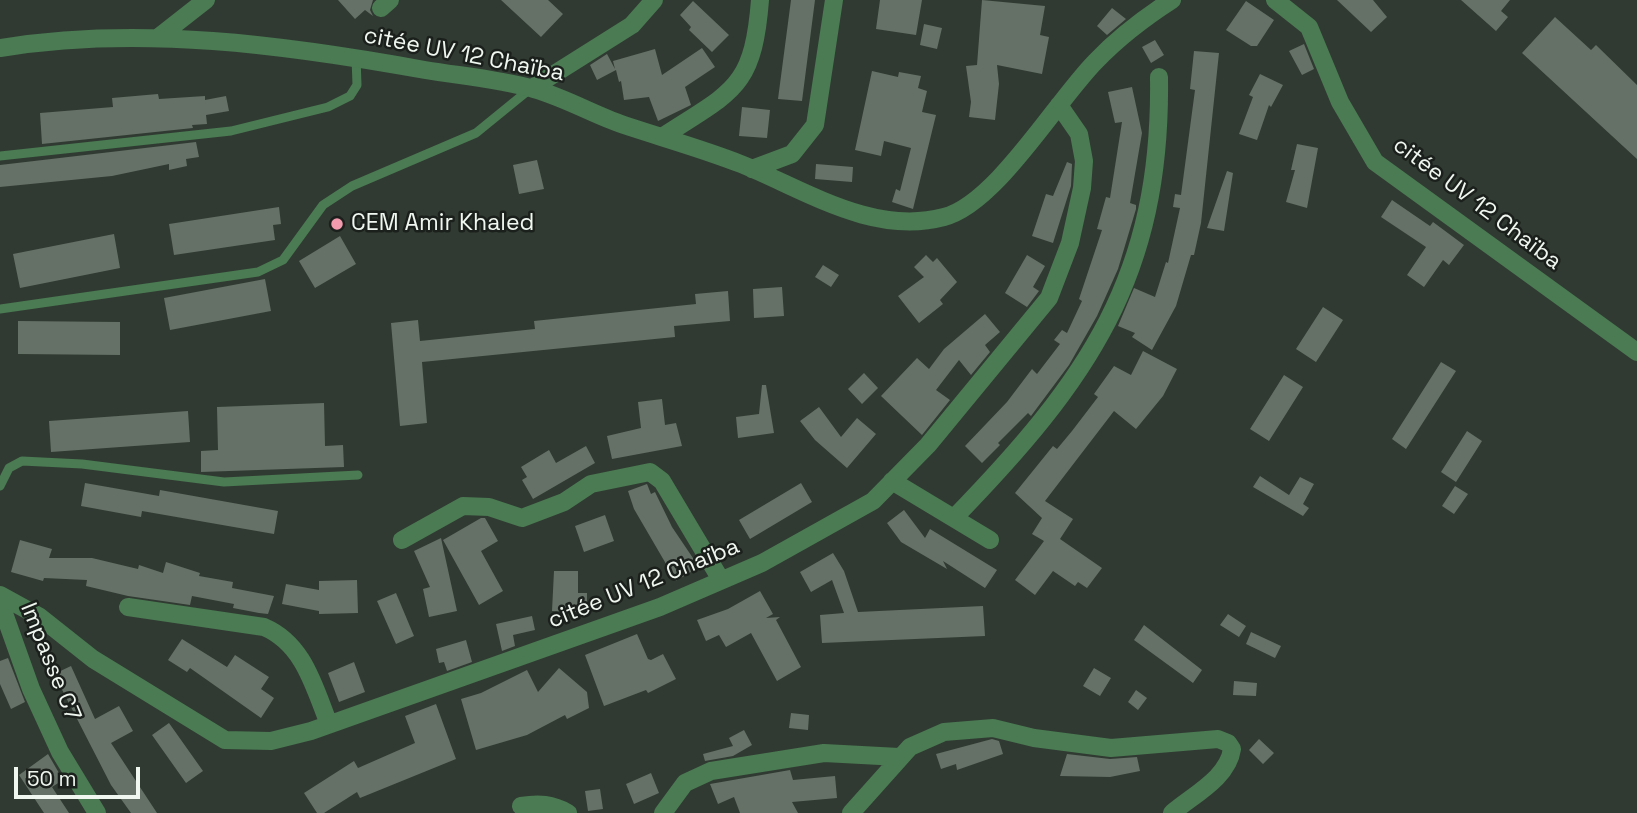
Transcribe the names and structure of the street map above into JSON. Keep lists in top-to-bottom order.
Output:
{
  "streets": {
    "street": ["citée UV 12 Chaïba", "Impasse C7"]
  },
  "places": ["CEM Amir Khaled"],
  "scale_bar": "50 m"
}
